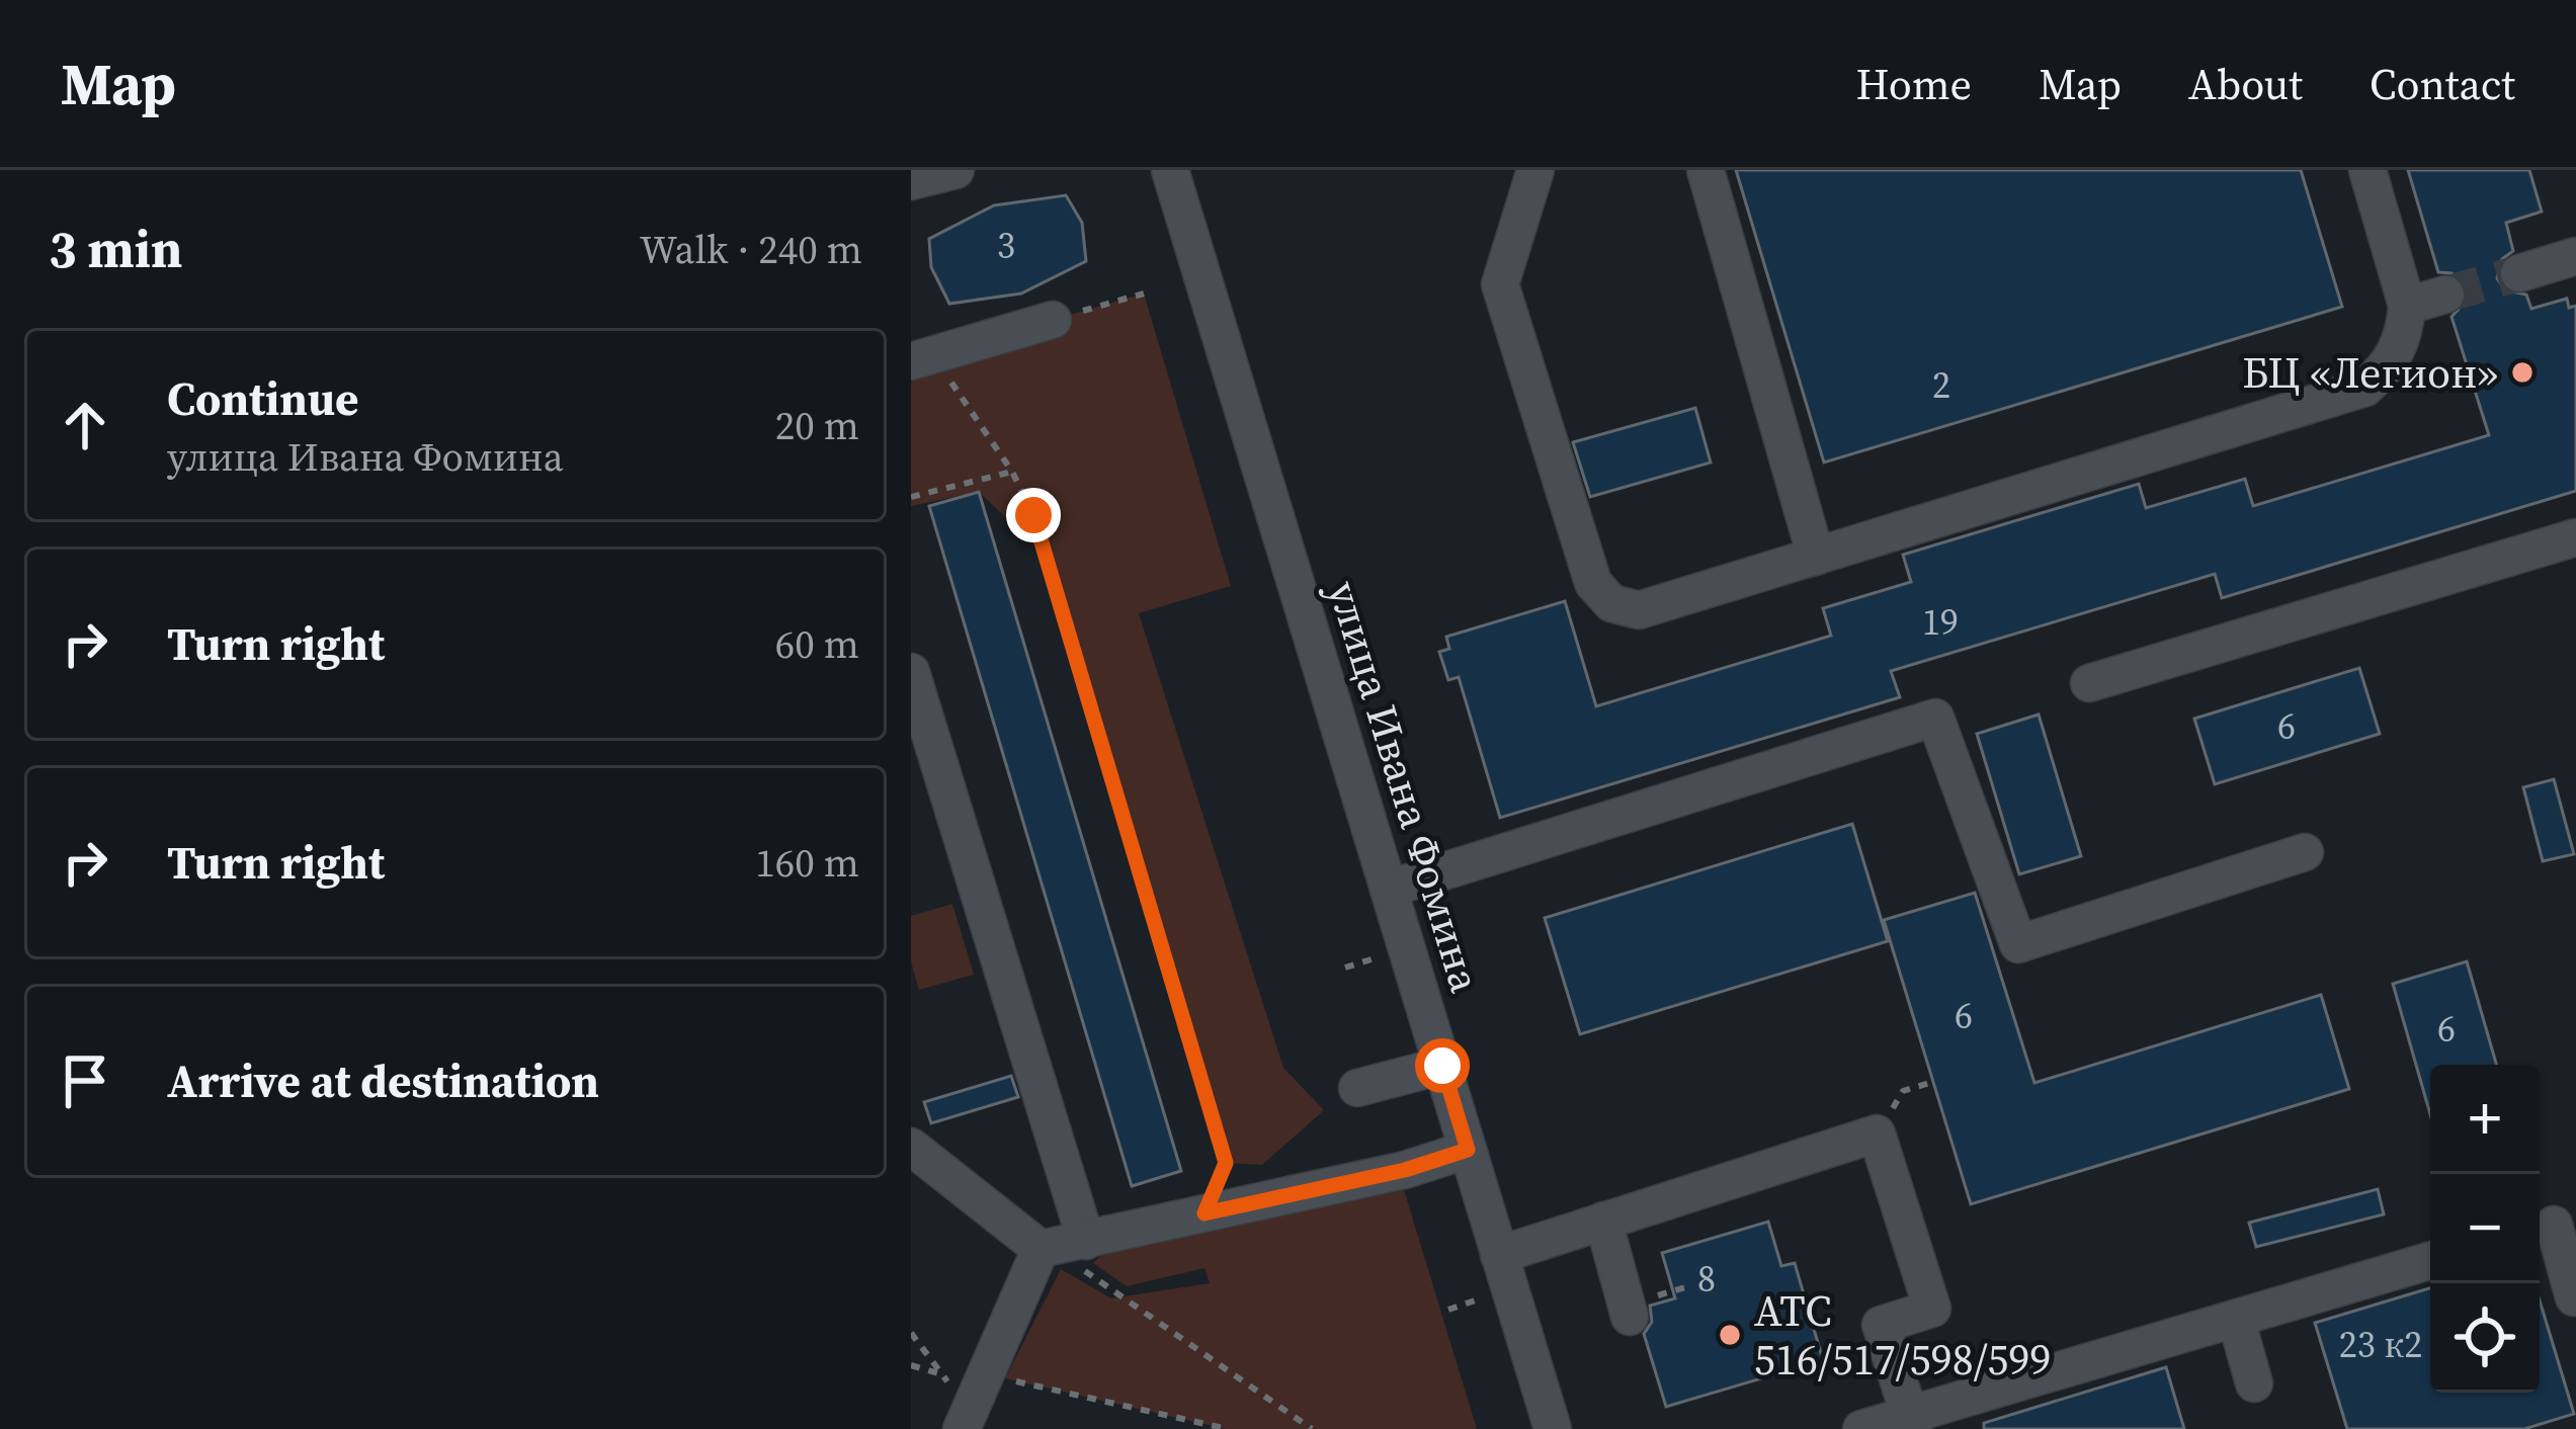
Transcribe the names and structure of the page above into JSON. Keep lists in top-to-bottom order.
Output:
{
  "streets": {
    "street": ["улица Ивана Фомина"]
  },
  "places": ["БЦ «Легион»", "АТС 516/517/598/599"],
  "house_numbers": [
    "3",
    "2",
    "19",
    "6",
    "6",
    "6",
    "8",
    "23 к2"
  ],
  "page": {
    "header": "Map",
    "nav": [
      "Home",
      "Map",
      "About",
      "Contact"
    ],
    "heading": ["3 min", "Walk · 240 m"],
    "list": [
      ["Continue", "улица Ивана Фомина", "20 m"],
      ["Turn right", "60 m"],
      ["Turn right", "160 m"],
      "Arrive at destination"
    ],
    "map_buttons": ["+", "−"]
  }
}
